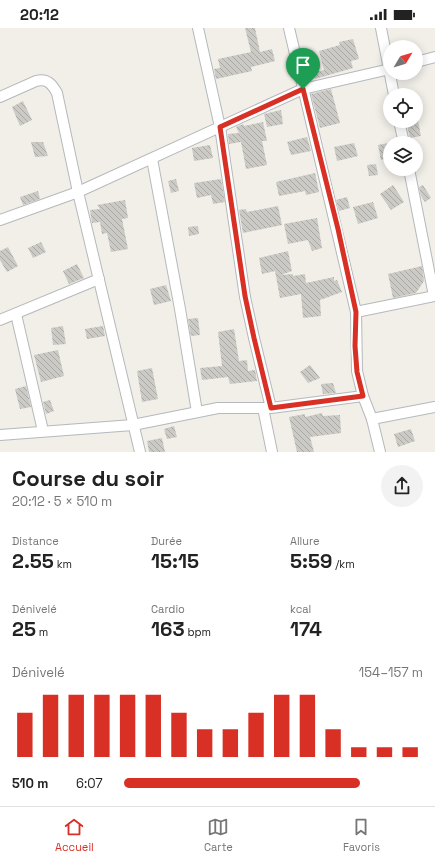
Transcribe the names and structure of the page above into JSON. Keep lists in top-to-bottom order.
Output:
{
  "north": "top right",
  "page": {
    "status": "20:12",
    "heading": ["Course du soir", "20:12 · 5 × 510 m"],
    "stats": [
      ["Distance", "2.55 km"],
      ["Durée", "15:15"],
      ["Allure", "5:59 /km"],
      ["Dénivelé", "25 m"],
      ["Cardio", "163 bpm"],
      ["kcal", "174"]
    ],
    "chart": ["Dénivelé", "154–157 m"],
    "list": [
      {
        "name": "510 m",
        "note": "6:07"
      }
    ],
    "tabs": ["Accueil", "Carte", "Favoris"]
  }
}
